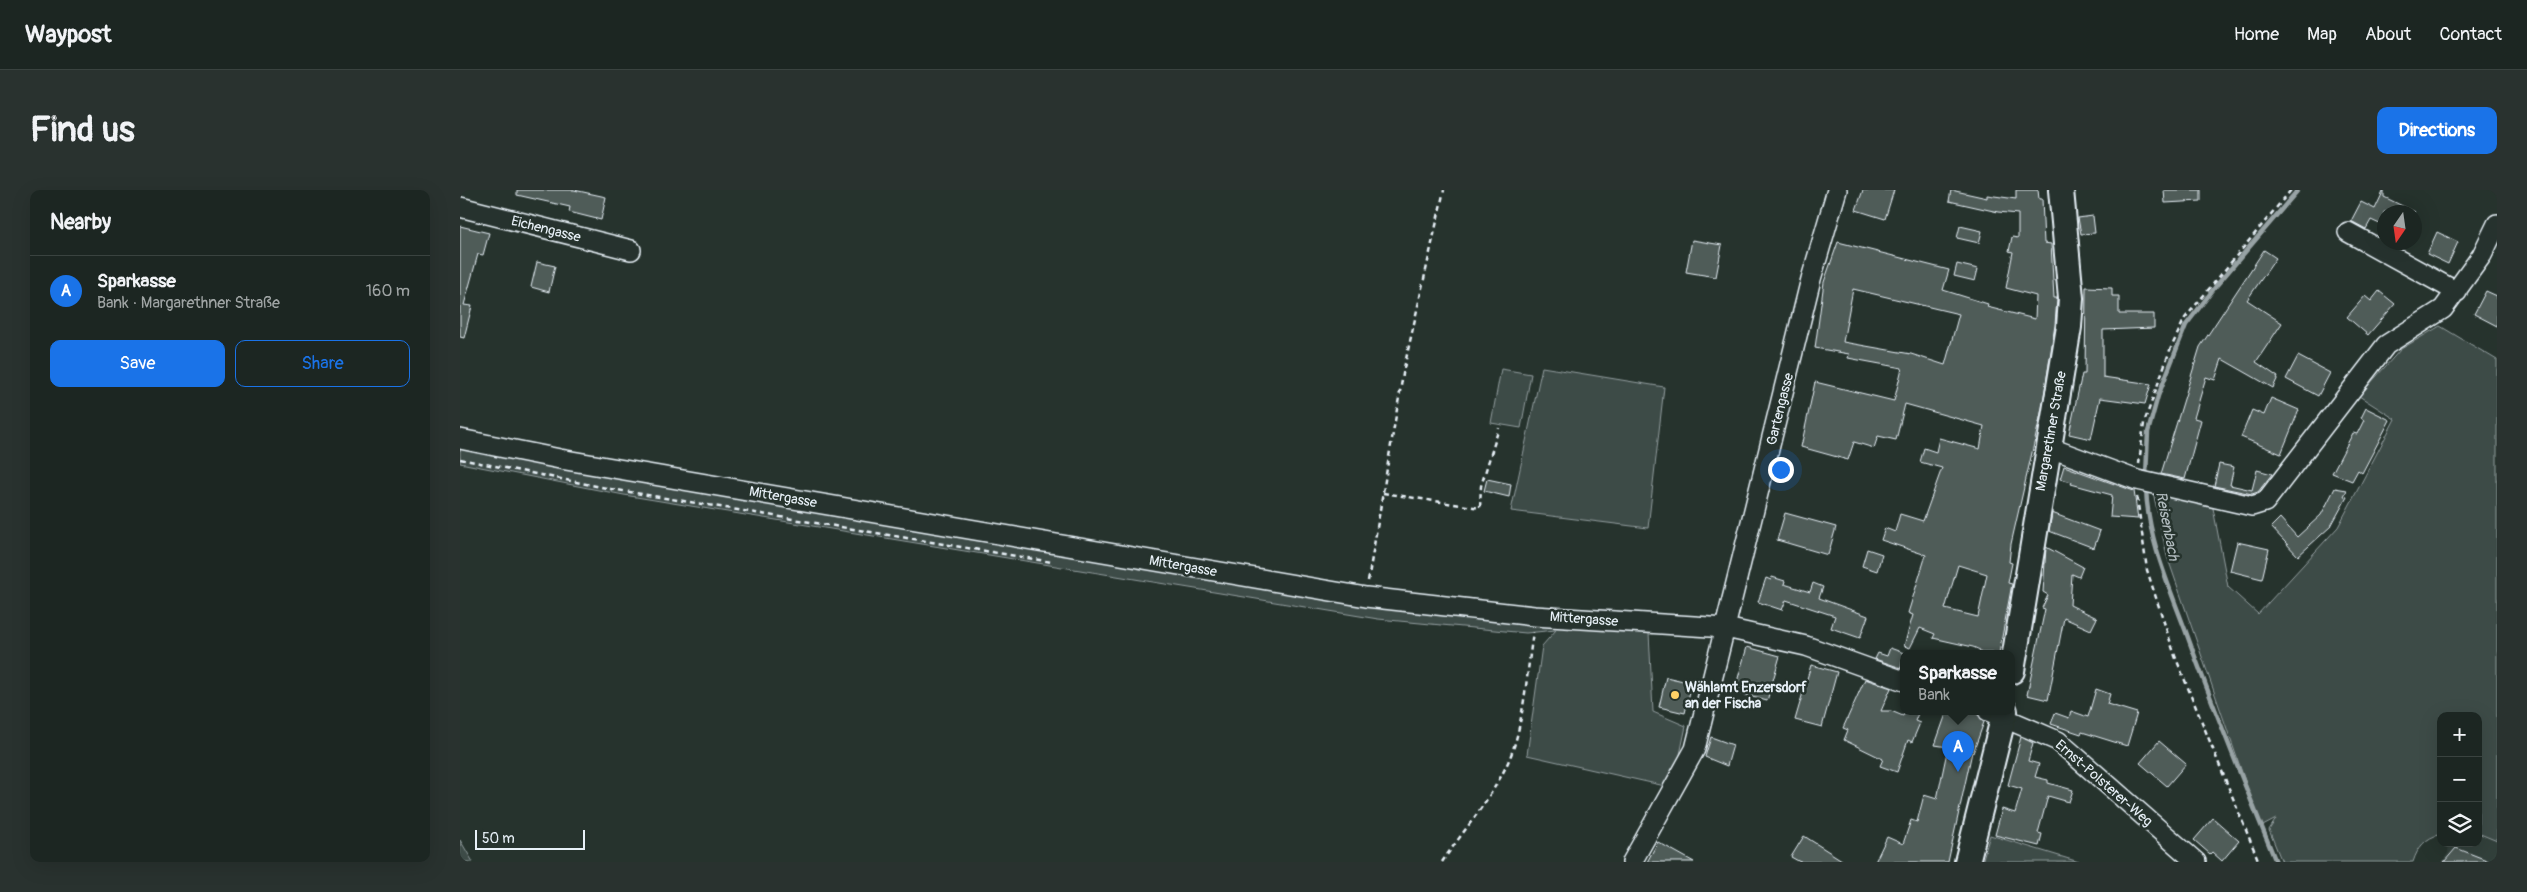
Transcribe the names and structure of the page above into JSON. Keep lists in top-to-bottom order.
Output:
{
  "streets": {
    "main road": ["Margarethner Straße"],
    "street": [
      "Eichengasse",
      "Gartengasse",
      "Mittergasse",
      "Ernst-Polsterer-Weg"
    ]
  },
  "crossings": [
    ["Gartengasse", "Mittergasse"]
  ],
  "water": ["Reisenbach"],
  "places": ["Wählamt Enzersdorf an der Fischa"],
  "scale_bar": "50 m",
  "north": "bottom",
  "page": {
    "header": "Waypost",
    "nav": [
      "Home",
      "Map",
      "About",
      "Contact"
    ],
    "buttons": [
      "Directions",
      ["Save", "Share"]
    ],
    "title": "Find us",
    "heading": "Nearby",
    "list": [
      {
        "mark": "A",
        "name": "Sparkasse",
        "note": "Bank · Margarethner Straße",
        "value": "160 m"
      }
    ],
    "popup": ["Sparkasse", "Bank"],
    "map_buttons": ["+", "−"],
    "pins": "A",
    "scale": "50 m"
  }
}
